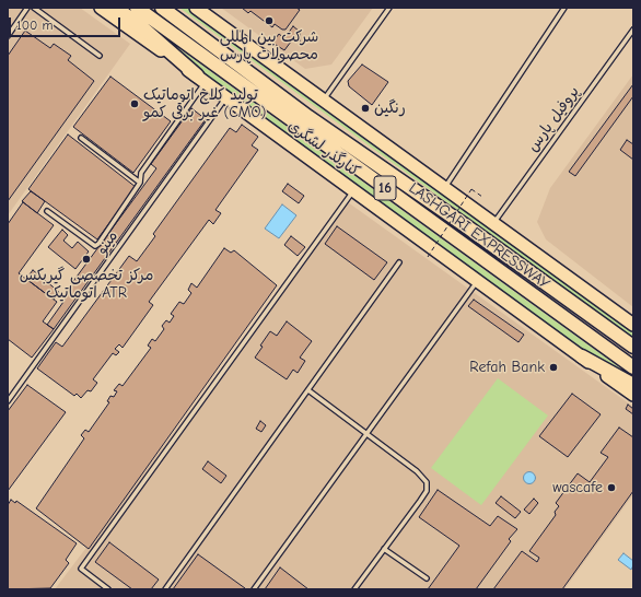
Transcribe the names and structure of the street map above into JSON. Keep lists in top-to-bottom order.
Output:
{
  "streets": {
    "highway": ["16", "LASHGARI EXPRESSWAY"],
    "main road": ["کنارگذر لشگری"],
    "lane": ["پروفیل پارس", "مینو"]
  },
  "crossings": [
    ["کنارگذر لشگری", "مینو"]
  ],
  "places": [
    "شرکت بین المللی محصولات پارس",
    "تولید کلاچ اتوماتیک غیر برقی کمو (CMO)",
    "رنگین",
    "مرکز تخصصی گیربکس اتوماتیک ATR",
    "Refah Bank",
    "wascafe"
  ],
  "scale_bar": "100 m"
}
